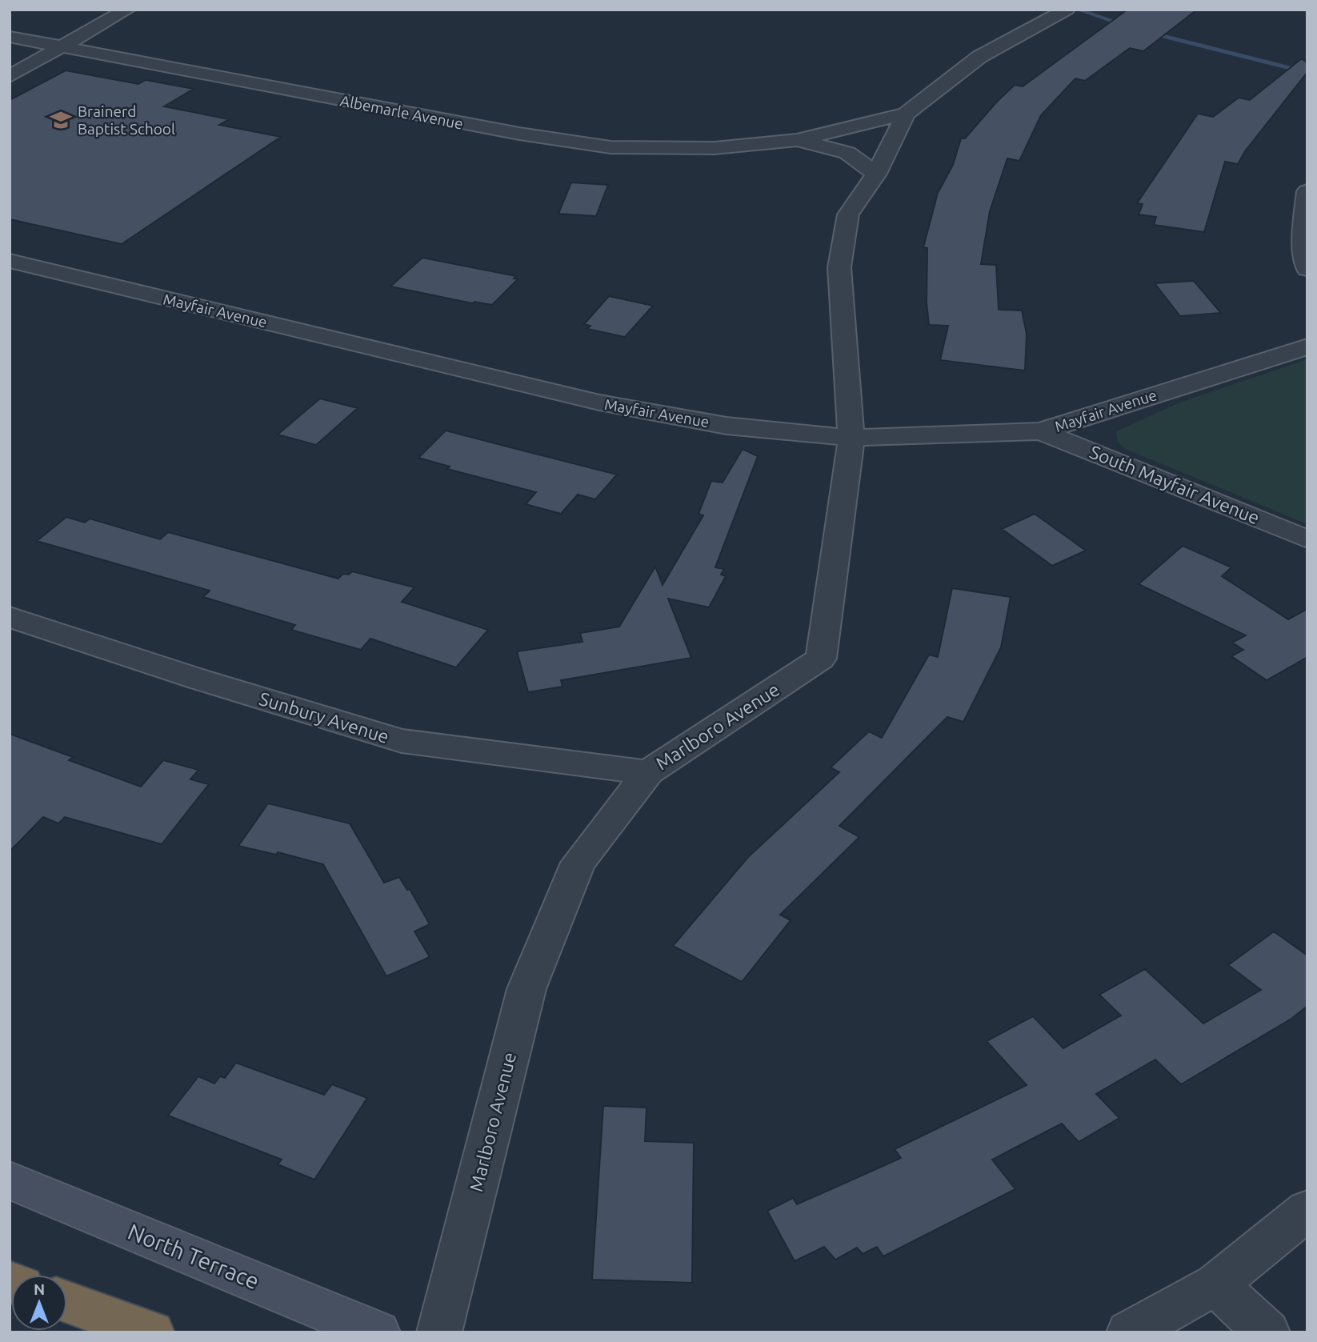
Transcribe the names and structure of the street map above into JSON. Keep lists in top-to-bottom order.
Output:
{
  "streets": {
    "street": [
      "Albemarle Avenue",
      "Mayfair Avenue",
      "South Mayfair Avenue",
      "Sunbury Avenue",
      "Marlboro Avenue",
      "North Terrace"
    ]
  },
  "crossings": [
    ["Albemarle Avenue", "Marlboro Avenue"],
    ["Mayfair Avenue", "South Mayfair Avenue"],
    ["Mayfair Avenue", "Marlboro Avenue"],
    ["Sunbury Avenue", "Marlboro Avenue"]
  ],
  "places": {
    "school or university": ["Brainerd Baptist School"]
  },
  "north": "top"
}
